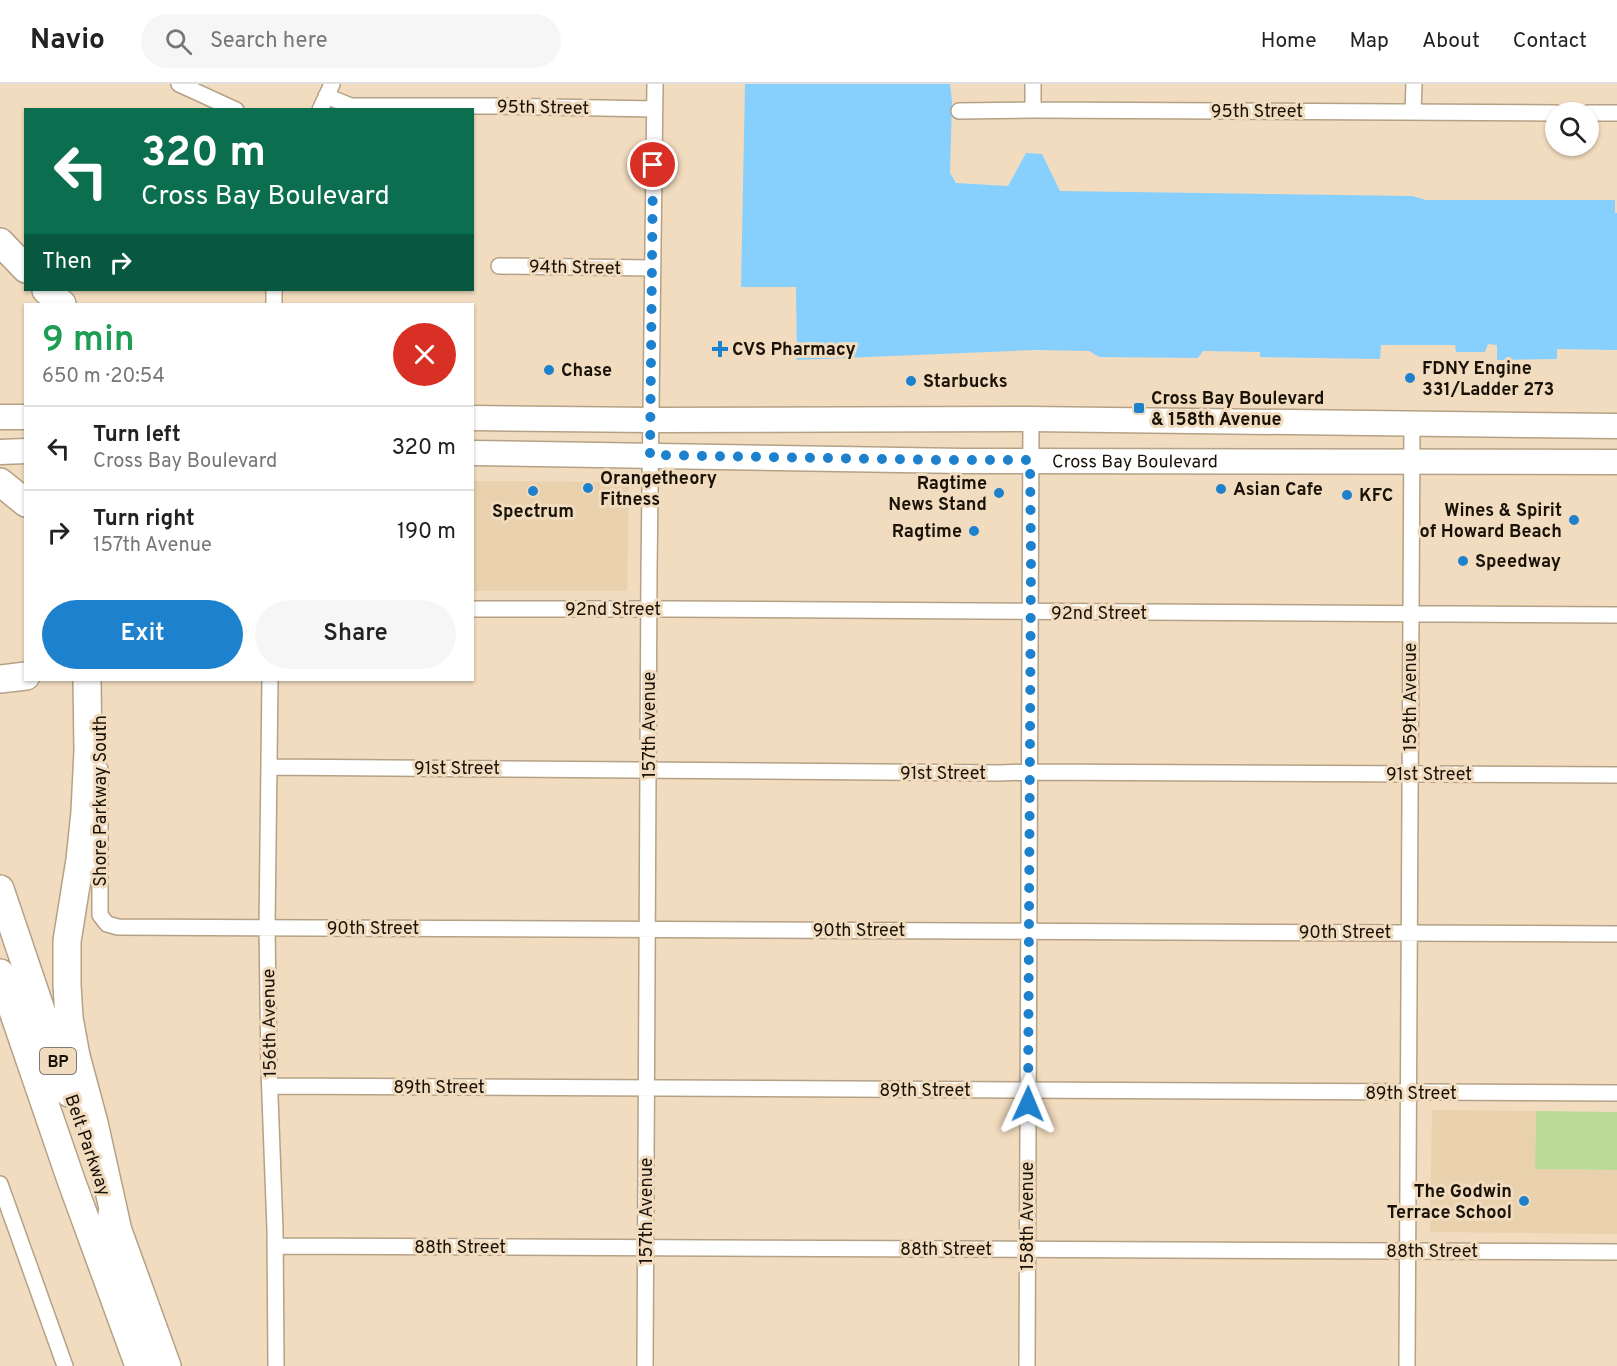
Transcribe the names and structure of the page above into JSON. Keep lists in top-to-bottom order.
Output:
{
  "streets": {
    "highway": ["BP", "Belt Parkway"],
    "main road": ["Cross Bay Boulevard"],
    "street": [
      "95th Street",
      "94th Street",
      "92nd Street",
      "159th Avenue",
      "157th Avenue",
      "91st Street",
      "Shore Parkway South",
      "90th Street",
      "156th Avenue",
      "89th Street",
      "158th Avenue",
      "88th Street"
    ]
  },
  "crossings": [
    ["95th Street", "157th Avenue"],
    ["94th Street", "157th Avenue"],
    ["Cross Bay Boulevard", "159th Avenue"],
    ["Cross Bay Boulevard", "157th Avenue"],
    ["Cross Bay Boulevard", "158th Avenue"],
    ["92nd Street", "159th Avenue"],
    ["92nd Street", "157th Avenue"],
    ["92nd Street", "158th Avenue"],
    ["159th Avenue", "91st Street"],
    ["159th Avenue", "90th Street"],
    ["159th Avenue", "89th Street"],
    ["159th Avenue", "88th Street"],
    ["157th Avenue", "91st Street"],
    ["157th Avenue", "90th Street"],
    ["157th Avenue", "89th Street"],
    ["157th Avenue", "88th Street"],
    ["91st Street", "156th Avenue"],
    ["91st Street", "158th Avenue"],
    ["Shore Parkway South", "90th Street"],
    ["90th Street", "156th Avenue"],
    ["90th Street", "158th Avenue"],
    ["156th Avenue", "89th Street"],
    ["156th Avenue", "88th Street"],
    ["89th Street", "158th Avenue"],
    ["158th Avenue", "88th Street"]
  ],
  "places": {
    "health": ["CVS Pharmacy"],
    "other": [
      "Chase",
      "FDNY Engine 331/Ladder 273",
      "Starbucks",
      "Orangetheory Fitness",
      "Asian Cafe",
      "Spectrum",
      "Ragtime News Stand",
      "KFC",
      "Wines & Spirit of Howard Beach",
      "Ragtime",
      "Speedway",
      "The Godwin Terrace School"
    ],
    "transit": ["Cross Bay Boulevard & 158th Avenue"]
  },
  "page": {
    "header": "Navio",
    "search": "Search here",
    "nav": [
      "Home",
      "Map",
      "About",
      "Contact"
    ],
    "turn": ["320 m", "Cross Bay Boulevard"],
    "then": "Then",
    "heading": ["9 min", "650 m · 20:54"],
    "list": [
      {
        "name": "Turn left",
        "note": "Cross Bay Boulevard",
        "value": "320 m"
      },
      {
        "name": "Turn right",
        "note": "157th Avenue",
        "value": "190 m"
      }
    ],
    "buttons": ["Exit", "Share"]
  }
}
